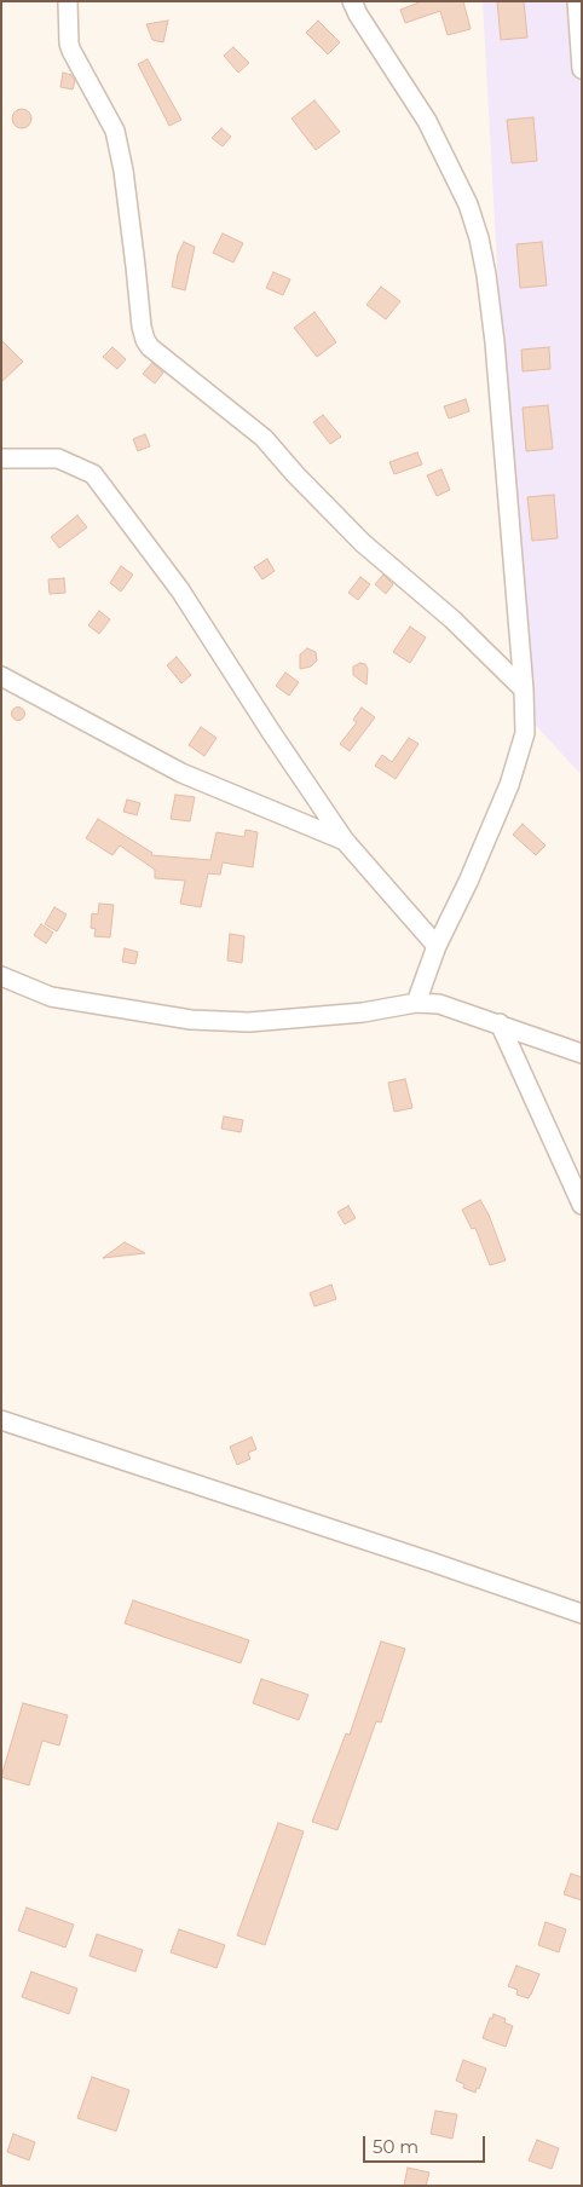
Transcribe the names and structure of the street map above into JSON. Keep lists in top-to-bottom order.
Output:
{
  "scale_bar": "50 m"
}
